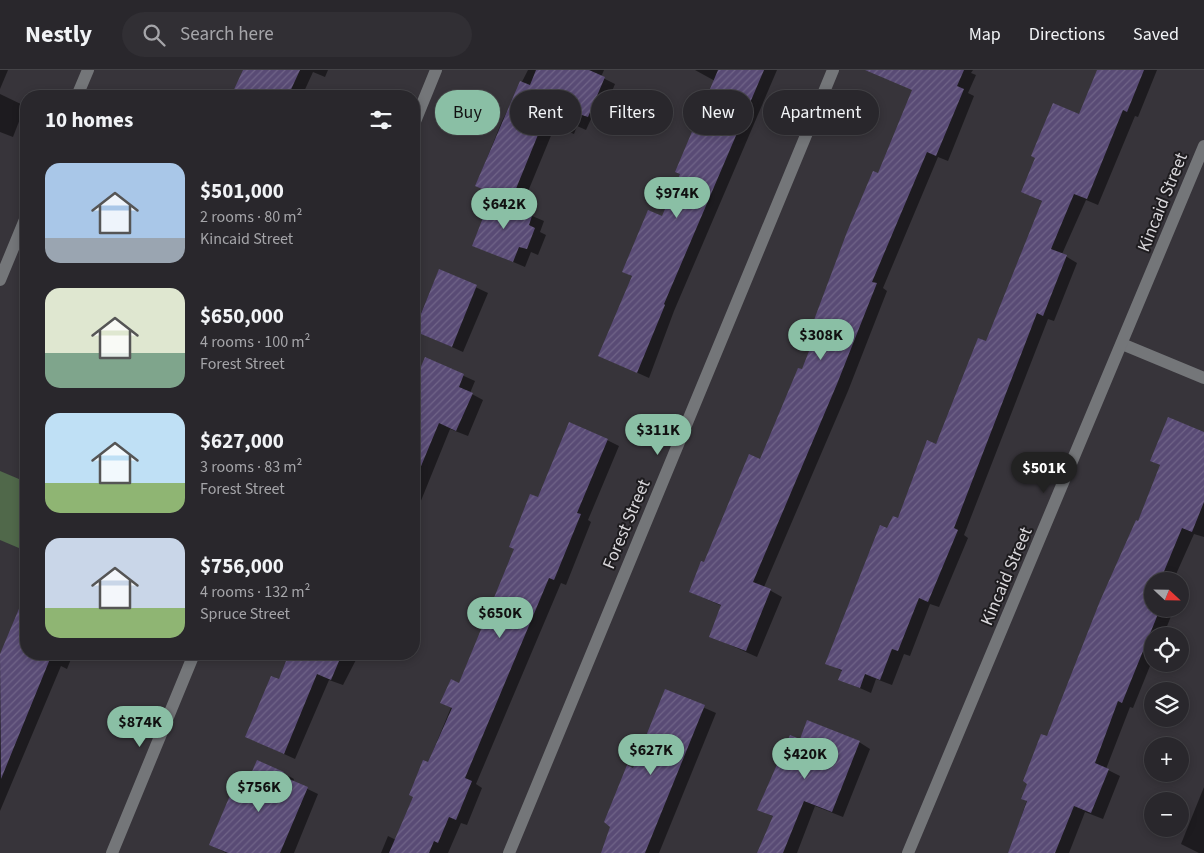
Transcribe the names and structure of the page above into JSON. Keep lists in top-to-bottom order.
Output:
{
  "streets": {
    "street": ["Kincaid Street", "Forest Street"]
  },
  "north": "right",
  "page": {
    "header": "Nestly",
    "search": "Search here",
    "nav": ["Map", "Directions", "Saved"],
    "chip": [
      "Buy",
      "Rent",
      "Filters",
      "New",
      "Apartment"
    ],
    "heading": "10 homes",
    "list": [
      {
        "name": "$501,000",
        "note": "2 rooms · 80 m² · Kincaid Street"
      },
      {
        "name": "$650,000",
        "note": "4 rooms · 100 m² · Forest Street"
      },
      {
        "name": "$627,000",
        "note": "3 rooms · 83 m² · Forest Street"
      },
      {
        "name": "$756,000",
        "note": "4 rooms · 132 m² · Spruce Street"
      }
    ],
    "price": [
      "$974K",
      "$642K",
      "$308K",
      "$311K",
      "$501K",
      "$650K",
      "$874K",
      "$627K",
      "$420K",
      "$756K"
    ],
    "map_buttons": ["+", "−"]
  }
}
